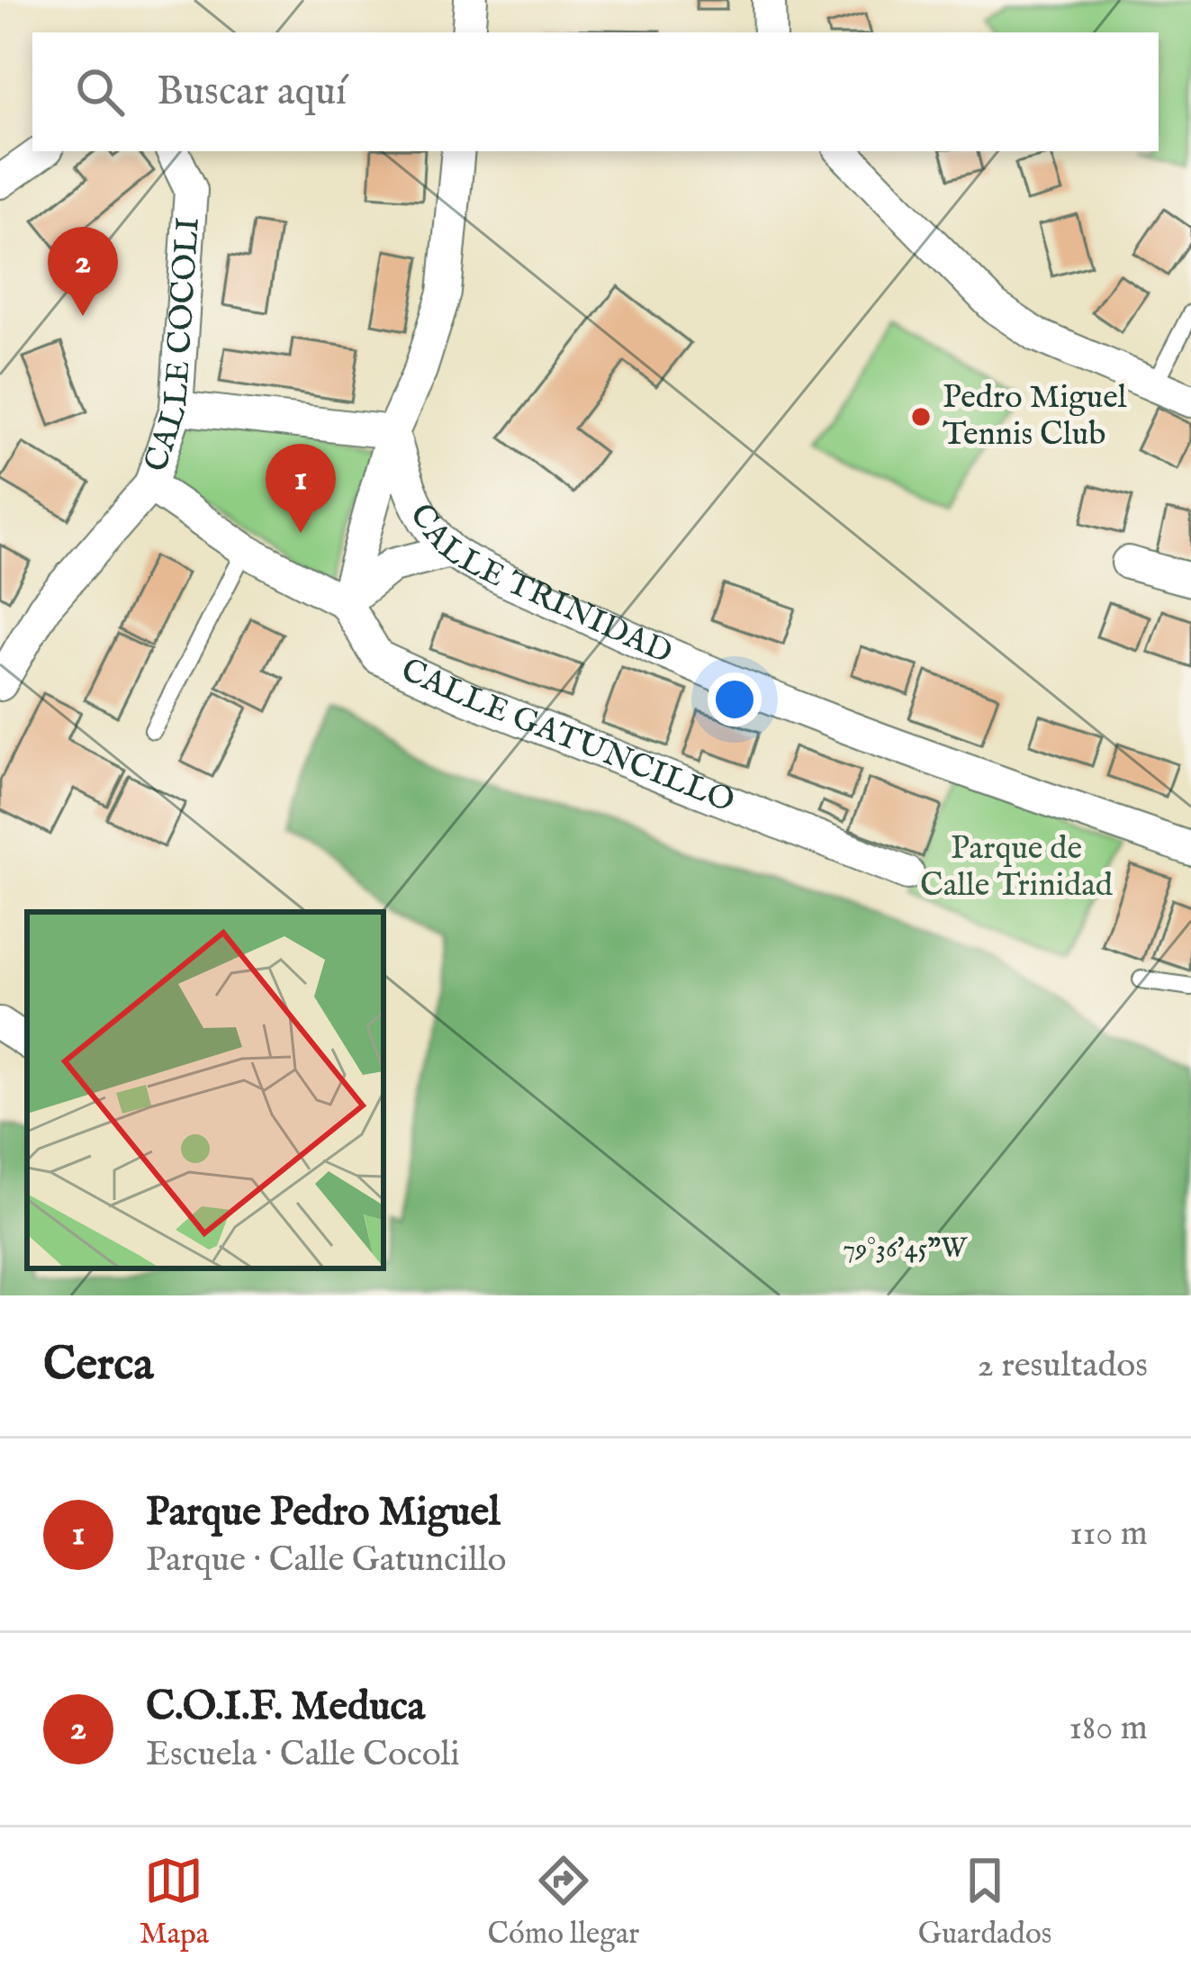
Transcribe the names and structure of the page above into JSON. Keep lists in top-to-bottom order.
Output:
{
  "streets": {
    "street": ["CALLE COCOLI", "CALLE TRINIDAD", "CALLE GATUNCILLO"]
  },
  "parks": ["Parque de Calle Trinidad"],
  "places": ["Pedro Miguel Tennis Club"],
  "page": {
    "search": "Buscar aquí",
    "pins": ["2", "1"],
    "heading": ["Cerca", "2 resultados"],
    "list": [
      {
        "mark": "1",
        "name": "Parque Pedro Miguel",
        "note": "Parque · Calle Gatuncillo",
        "value": "110 m"
      },
      {
        "mark": "2",
        "name": "C.O.I.F. Meduca",
        "note": "Escuela · Calle Cocoli",
        "value": "180 m"
      }
    ],
    "nav": ["Mapa", "Cómo llegar", "Guardados"]
  },
  "coordinates": ["79°36'45\"W"]
}
